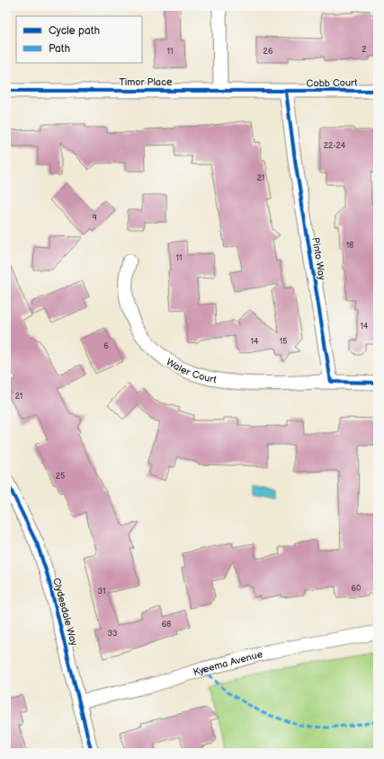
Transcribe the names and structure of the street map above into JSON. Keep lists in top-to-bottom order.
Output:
{
  "streets": {
    "street": [
      "Timor Place",
      "Cobb Court",
      "Pinto Way",
      "Waler Court",
      "Clydesdale Way",
      "Kyeema Avenue"
    ]
  },
  "crossings": [
    ["Timor Place", "Cobb Court"],
    ["Timor Place", "Pinto Way"],
    ["Cobb Court", "Pinto Way"],
    ["Pinto Way", "Waler Court"],
    ["Clydesdale Way", "Kyeema Avenue"]
  ],
  "house_numbers": [
    "2",
    "11",
    "26",
    "22-24",
    "21",
    "9",
    "18",
    "11",
    "14",
    "14",
    "15",
    "6",
    "21",
    "25",
    "60",
    "31",
    "68",
    "33"
  ],
  "legend": ["Cycle path", "Path"]
}
